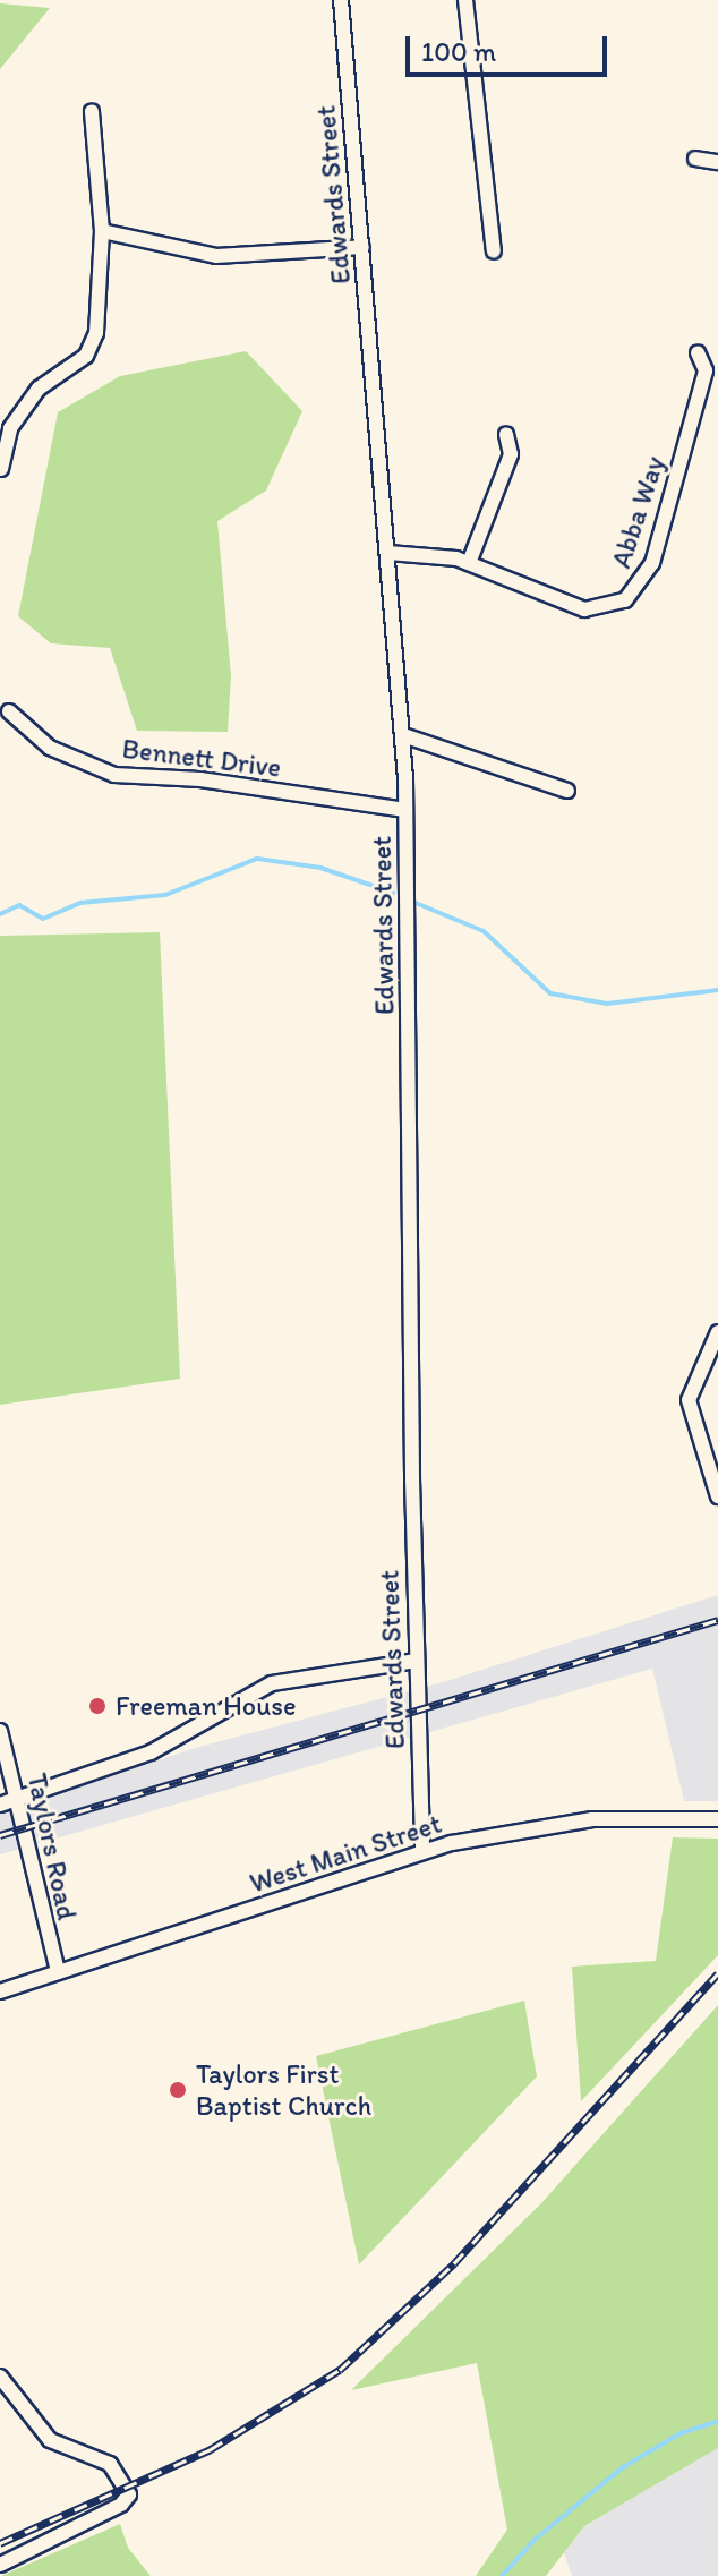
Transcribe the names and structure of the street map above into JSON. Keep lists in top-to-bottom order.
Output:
{
  "streets": {
    "street": [
      "Edwards Street",
      "Abba Way",
      "Bennett Drive",
      "Taylors Road",
      "West Main Street"
    ]
  },
  "crossings": [
    ["Edwards Street", "Abba Way"],
    ["Edwards Street", "Bennett Drive"],
    ["Edwards Street", "West Main Street"],
    ["Taylors Road", "West Main Street"]
  ],
  "places": ["Freeman House", "Taylors First Baptist Church"],
  "scale_bar": "100 m"
}
